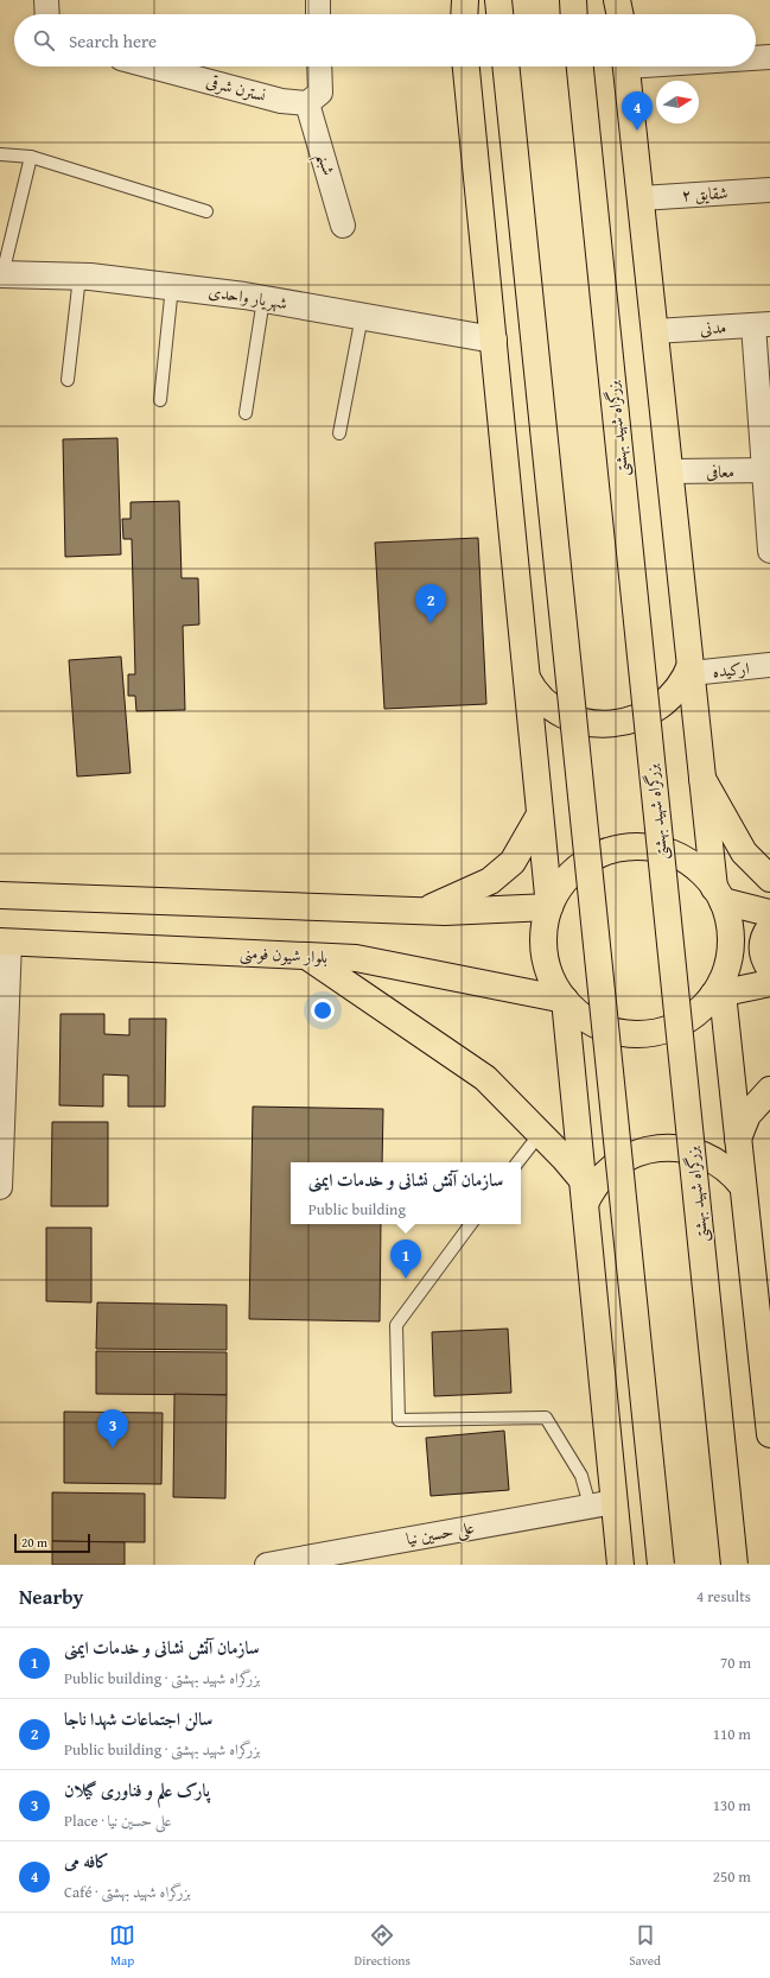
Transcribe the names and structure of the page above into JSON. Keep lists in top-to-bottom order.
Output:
{
  "streets": {
    "main road": ["بزرگراه شهید بهشتی", "بلوار شیون فومنی"],
    "street": [
      "نسترن شرقی",
      "شبنم",
      "شقایق ۲",
      "شهریار واحدی",
      "مدنی",
      "معافی",
      "ارکیده",
      "علی حسین نیا"
    ]
  },
  "crossings": [
    ["نسترن شرقی", "شبنم"]
  ],
  "scale_bar": "20 m",
  "north": "right",
  "page": {
    "search": "Search here",
    "pins": [
      "4",
      "2",
      "1",
      "3"
    ],
    "popup": ["سازمان آتش نشانی و خدمات ایمنی", "Public building"],
    "scale": "20 m",
    "heading": ["Nearby", "4 results"],
    "list": [
      {
        "mark": "1",
        "name": "سازمان آتش نشانی و خدمات ایمنی",
        "note": "Public building · بزرگراه شهید بهشتی",
        "value": "70 m"
      },
      {
        "mark": "2",
        "name": "سالن اجتماعات شهدا ناجا",
        "note": "Public building · بزرگراه شهید بهشتی",
        "value": "110 m"
      },
      {
        "mark": "3",
        "name": "پارک علم و فناوری گیلان",
        "note": "Place · علی حسین نیا",
        "value": "130 m"
      },
      {
        "mark": "4",
        "name": "کافه می",
        "note": "Café · بزرگراه شهید بهشتی",
        "value": "250 m"
      }
    ],
    "nav": ["Map", "Directions", "Saved"]
  }
}
